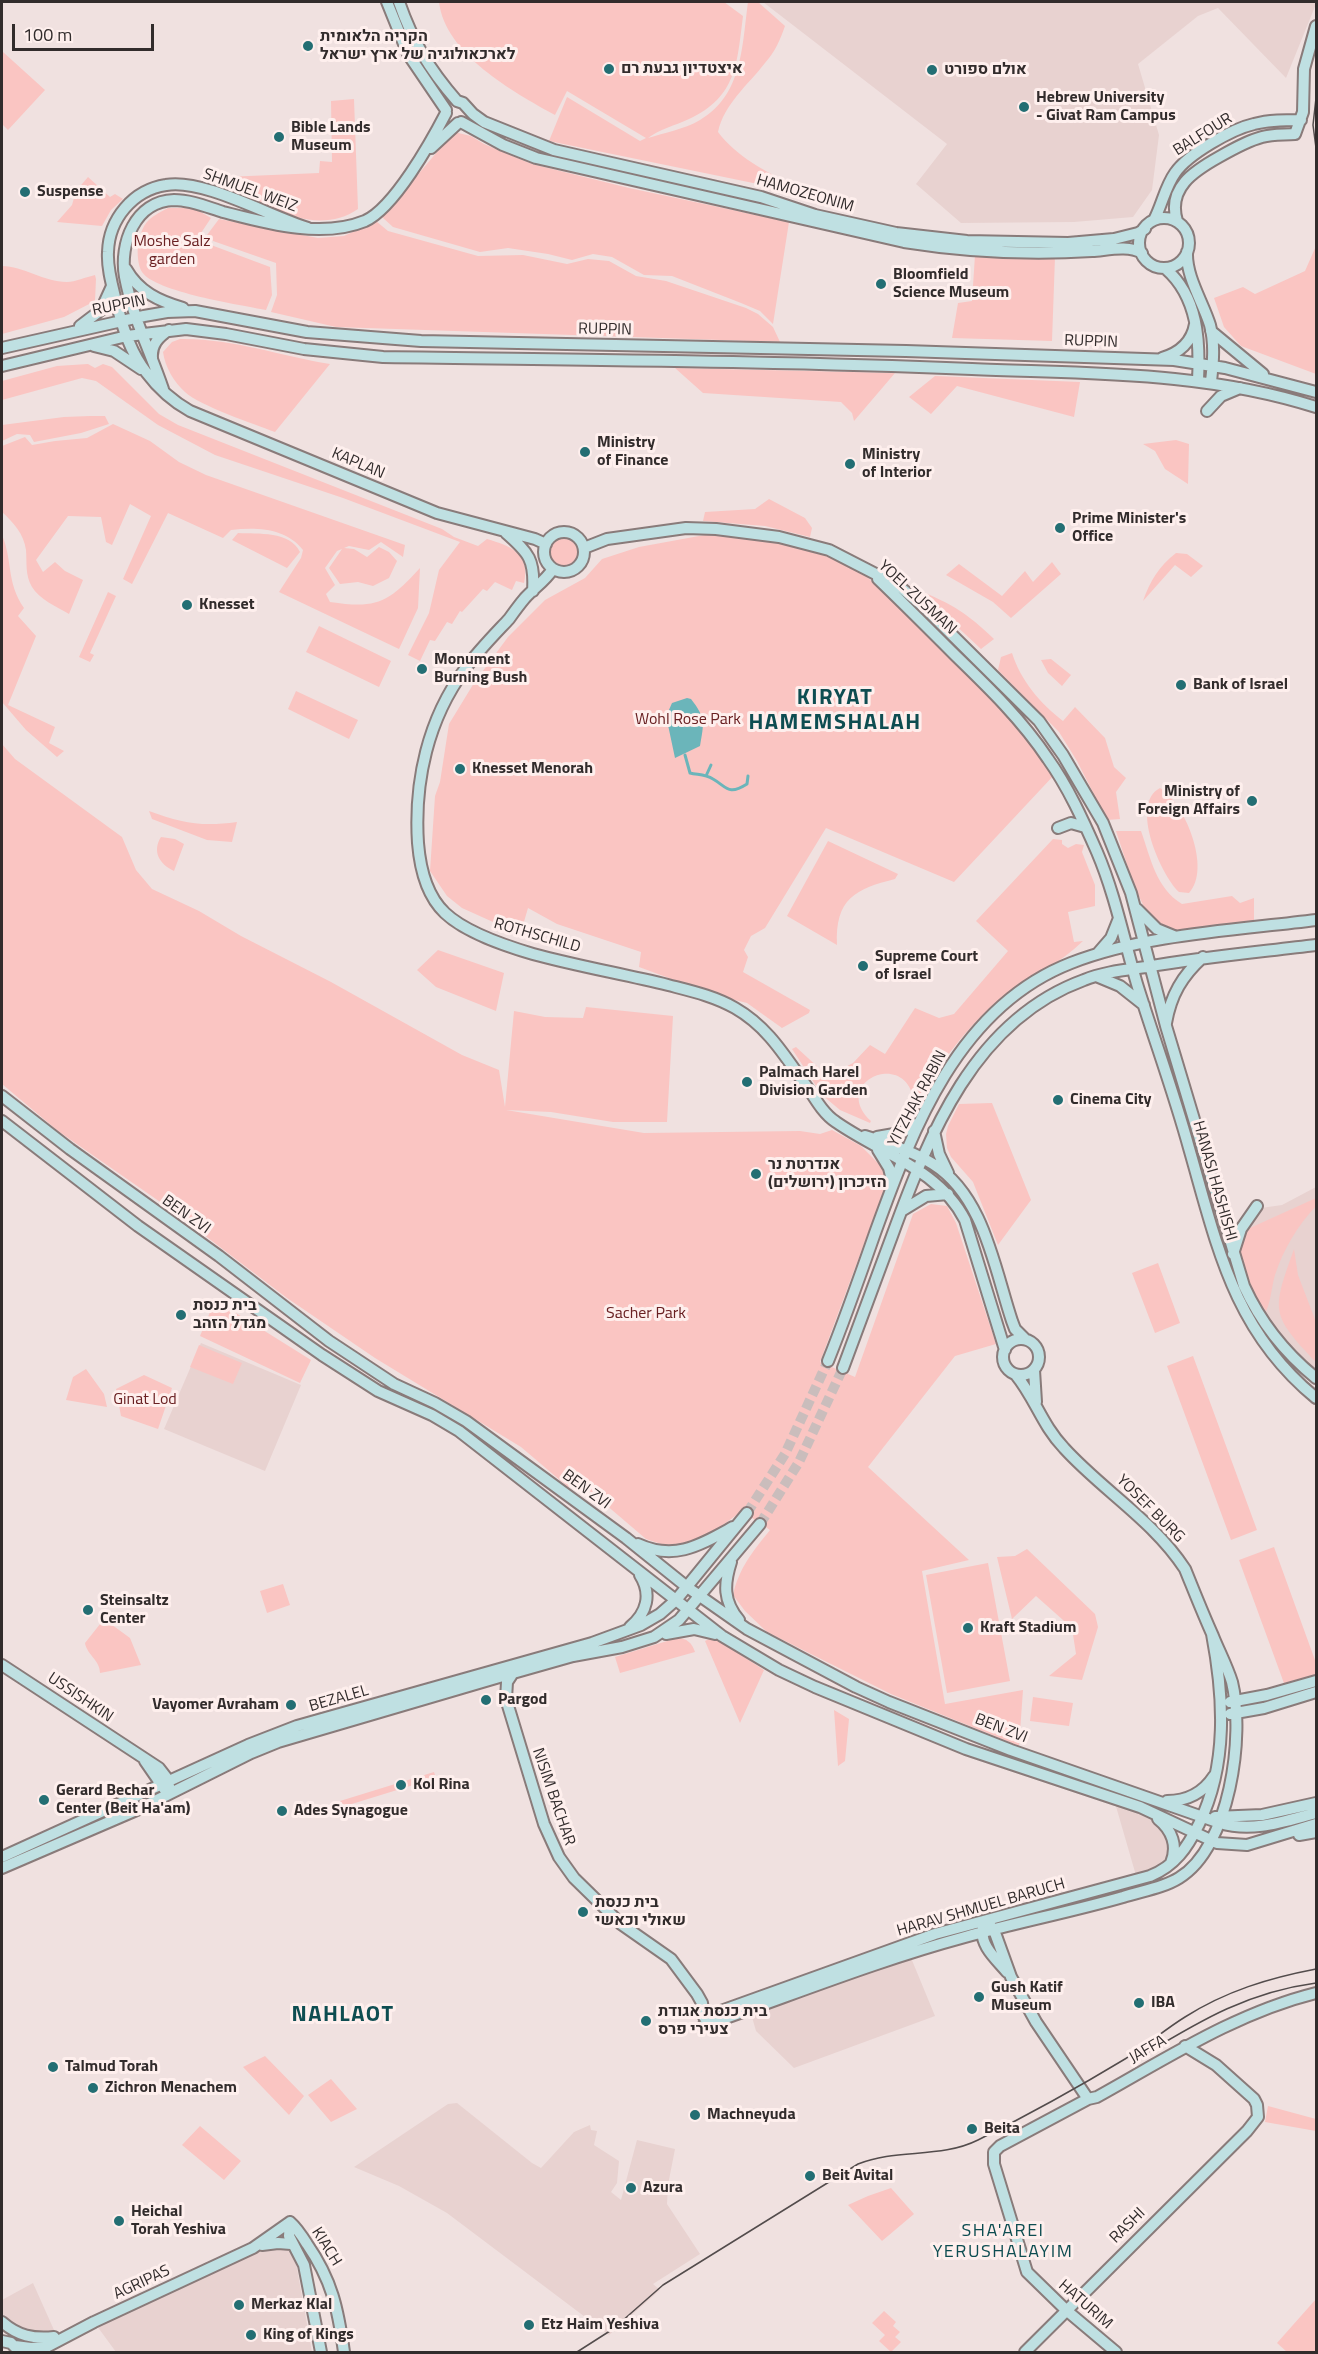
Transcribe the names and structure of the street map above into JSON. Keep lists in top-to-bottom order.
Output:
{
  "streets": {
    "street": [
      "BALFOUR",
      "SHMUEL WEIZ",
      "HAMOZEONIM",
      "RUPPIN",
      "KAPLAN",
      "YOEL ZUSMAN",
      "ROTHSCHILD",
      "YITZHAK RABIN",
      "HANASI HASHISHI",
      "BEN ZVI",
      "YOSEF BURG",
      "USSISHKIN",
      "BEZALEL",
      "NISIM BACHAR",
      "HARAV SHMUEL BARUCH",
      "JAFFA",
      "RASHI",
      "KIACH",
      "AGRIPAS",
      "HATURIM"
    ]
  },
  "crossings": [
    ["BALFOUR", "HAMOZEONIM"],
    ["SHMUEL WEIZ", "HAMOZEONIM"],
    ["SHMUEL WEIZ", "RUPPIN"],
    ["SHMUEL WEIZ", "KAPLAN"],
    ["RUPPIN", "KAPLAN"],
    ["KAPLAN", "ROTHSCHILD"],
    ["YOEL ZUSMAN", "YITZHAK RABIN"],
    ["YOEL ZUSMAN", "HANASI HASHISHI"],
    ["ROTHSCHILD", "YITZHAK RABIN"],
    ["YITZHAK RABIN", "HANASI HASHISHI"],
    ["BEN ZVI", "YOSEF BURG"],
    ["BEN ZVI", "BEZALEL"],
    ["BEN ZVI", "HARAV SHMUEL BARUCH"],
    ["YOSEF BURG", "HARAV SHMUEL BARUCH"],
    ["USSISHKIN", "BEZALEL"],
    ["BEZALEL", "NISIM BACHAR"],
    ["NISIM BACHAR", "HARAV SHMUEL BARUCH"],
    ["JAFFA", "RASHI"],
    ["JAFFA", "HATURIM"],
    ["RASHI", "HATURIM"],
    ["KIACH", "AGRIPAS"]
  ],
  "districts": ["KIRYAT HAMEMSHALAH", "NAHLAOT", "SHA'AREI YERUSHALAYIM"],
  "parks": [
    "Moshe Salz garden",
    "Wohl Rose Park",
    "Sacher Park",
    "Ginat Lod"
  ],
  "places": [
    "הקריה הלאומית לארכאולוגיה של ארץ ישראל",
    "איצטדיון גבעת רם",
    "אולם ספורט",
    "Hebrew University - Givat Ram Campus",
    "Bible Lands Museum",
    "Suspense",
    "Bloomfield Science Museum",
    "Ministry of Finance",
    "Ministry of Interior",
    "Prime Minister's Office",
    "Knesset",
    "Monument Burning Bush",
    "Bank of Israel",
    "Knesset Menorah",
    "Ministry of Foreign Affairs",
    "Supreme Court of Israel",
    "Palmach Harel Division Garden",
    "Cinema City",
    "אנדרטת נר הזיכרון (ירושלים)",
    "בית כנסת מגדל הזהב",
    "Steinsaltz Center",
    "Kraft Stadium",
    "Pargod",
    "Vayomer Avraham",
    "Kol Rina",
    "Gerard Bechar Center (Beit Ha'am)",
    "Ades Synagogue",
    "בית כנסת שאולי וכאשי",
    "Gush Katif Museum",
    "IBA",
    "בית כנסת אגודת צעירי פרס",
    "Talmud Torah",
    "Zichron Menachem",
    "Machneyuda",
    "Beita",
    "Beit Avital",
    "Azura",
    "Heichal Torah Yeshiva",
    "Merkaz Klal",
    "Etz Haim Yeshiva",
    "King of Kings"
  ],
  "scale_bar": "100 m"
}
